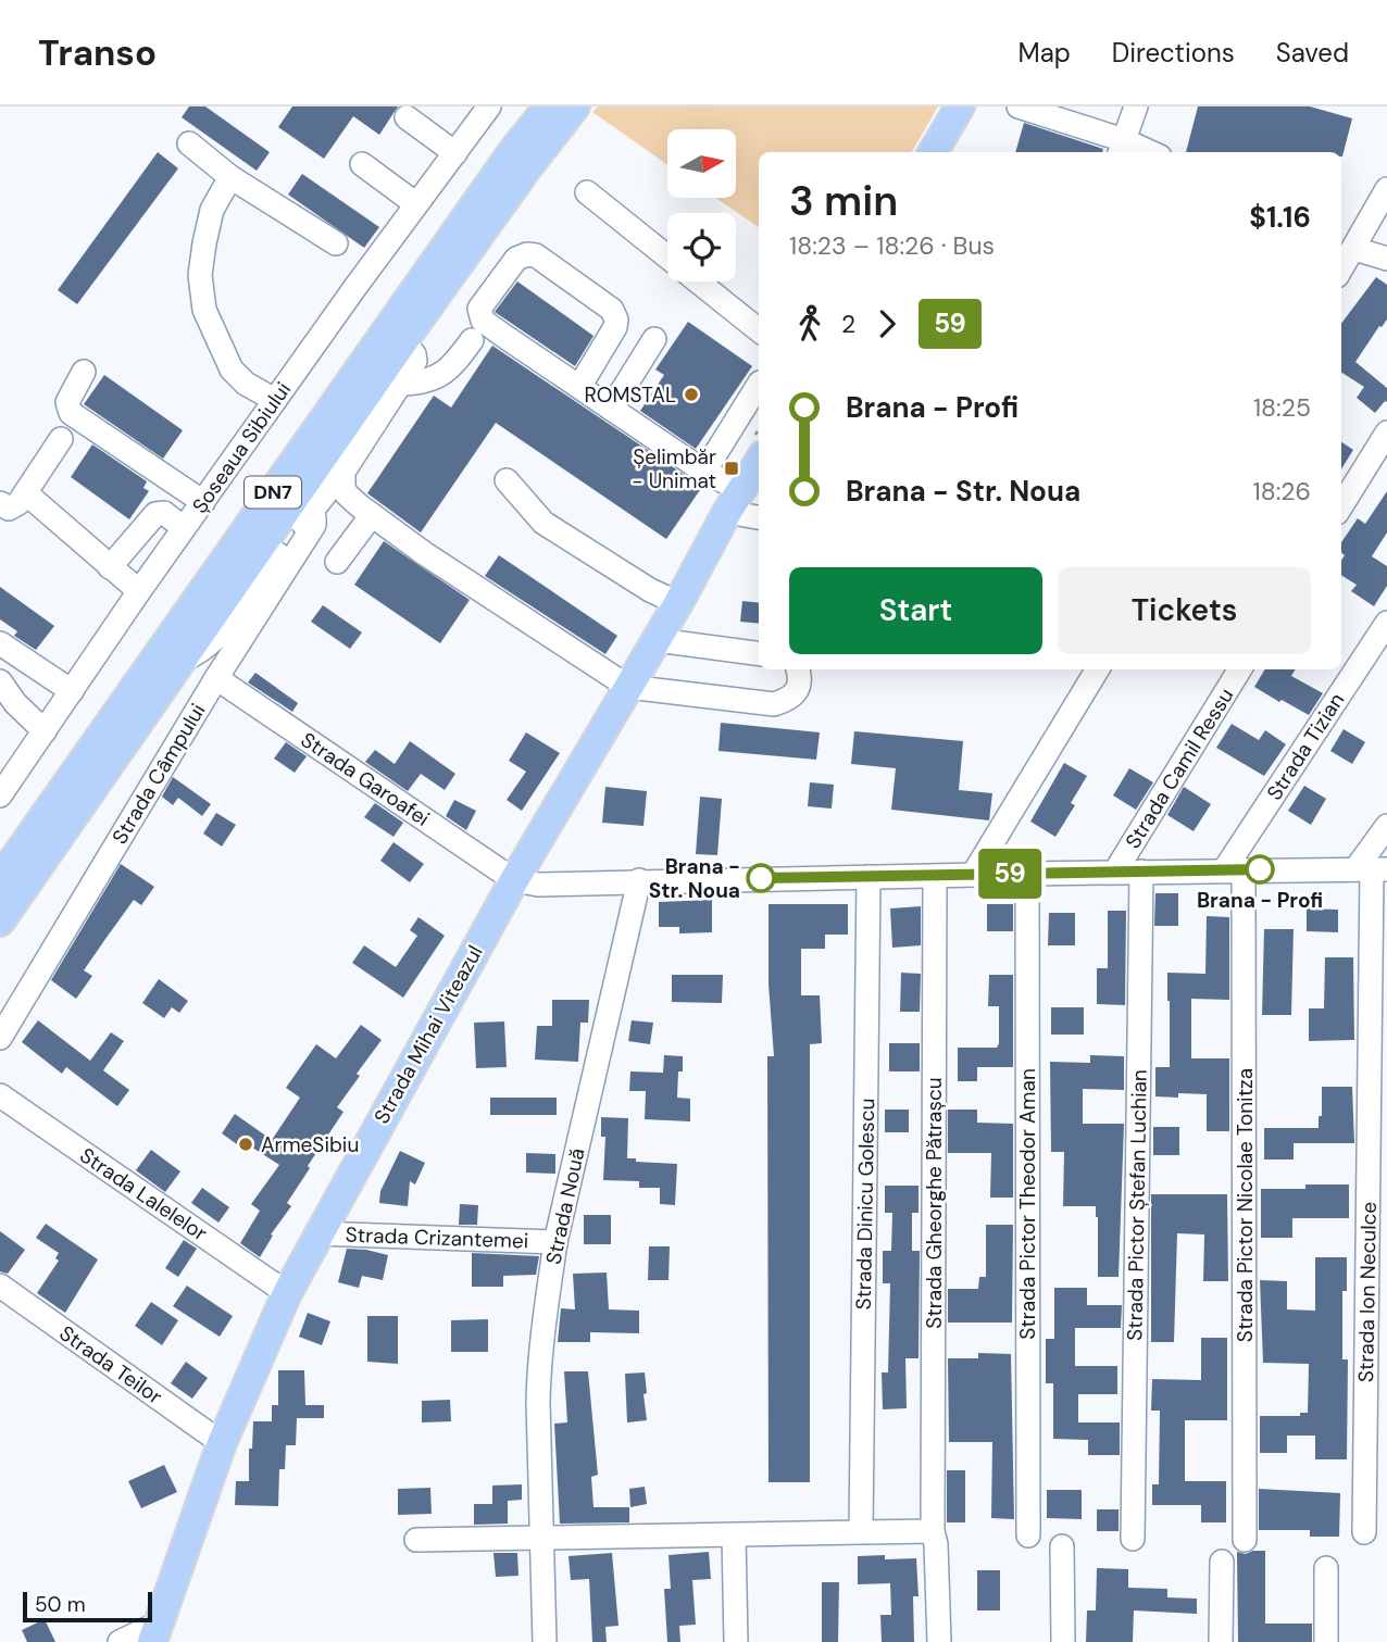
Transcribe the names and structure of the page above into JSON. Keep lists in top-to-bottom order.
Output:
{
  "streets": {
    "main road": ["DN7", "Strada Mihai Viteazul"],
    "street": [
      "Șoseaua Sibiului",
      "Strada Tizian",
      "Strada Camil Ressu",
      "Strada Câmpului",
      "Strada Garoafei",
      "Strada Lalelelor",
      "Strada Gheorghe Pătrașcu",
      "Strada Dinicu Golescu",
      "Strada Pictor Theodor Aman",
      "Strada Pictor Ștefan Luchian",
      "Strada Pictor Nicolae Tonitza",
      "Strada Nouă",
      "Strada Crizantemei",
      "Strada Ion Neculce",
      "Strada Teilor"
    ]
  },
  "crossings": [
    ["Strada Tizian", "Strada Pictor Nicolae Tonitza"],
    ["Strada Câmpului", "Strada Garoafei"],
    ["Strada Garoafei", "Strada Mihai Viteazul"],
    ["Strada Mihai Viteazul", "Strada Lalelelor"],
    ["Strada Mihai Viteazul", "Strada Crizantemei"],
    ["Strada Mihai Viteazul", "Strada Teilor"],
    ["Strada Nouă", "Strada Crizantemei"]
  ],
  "places": {
    "other": [
      "ROMSTAL",
      "Brana - Profi",
      "Brana - Str. Noua",
      "ArmeSibiu"
    ],
    "transit": ["Șelimbăr - Unimat"]
  },
  "lines": ["bus line 59"],
  "scale_bar": "50 m",
  "north": "right",
  "page": {
    "header": "Transo",
    "nav": ["Map", "Directions", "Saved"],
    "on_map": "59",
    "heading": ["3 min", "18:23 – 18:26 · Bus", "$1.16"],
    "legs": ["2", "59"],
    "list": [
      {
        "name": "Brana - Profi",
        "value": "18:25"
      },
      {
        "name": "Brana - Str. Noua",
        "value": "18:26"
      }
    ],
    "buttons": ["Start", "Tickets"],
    "scale": "50 m"
  }
}
